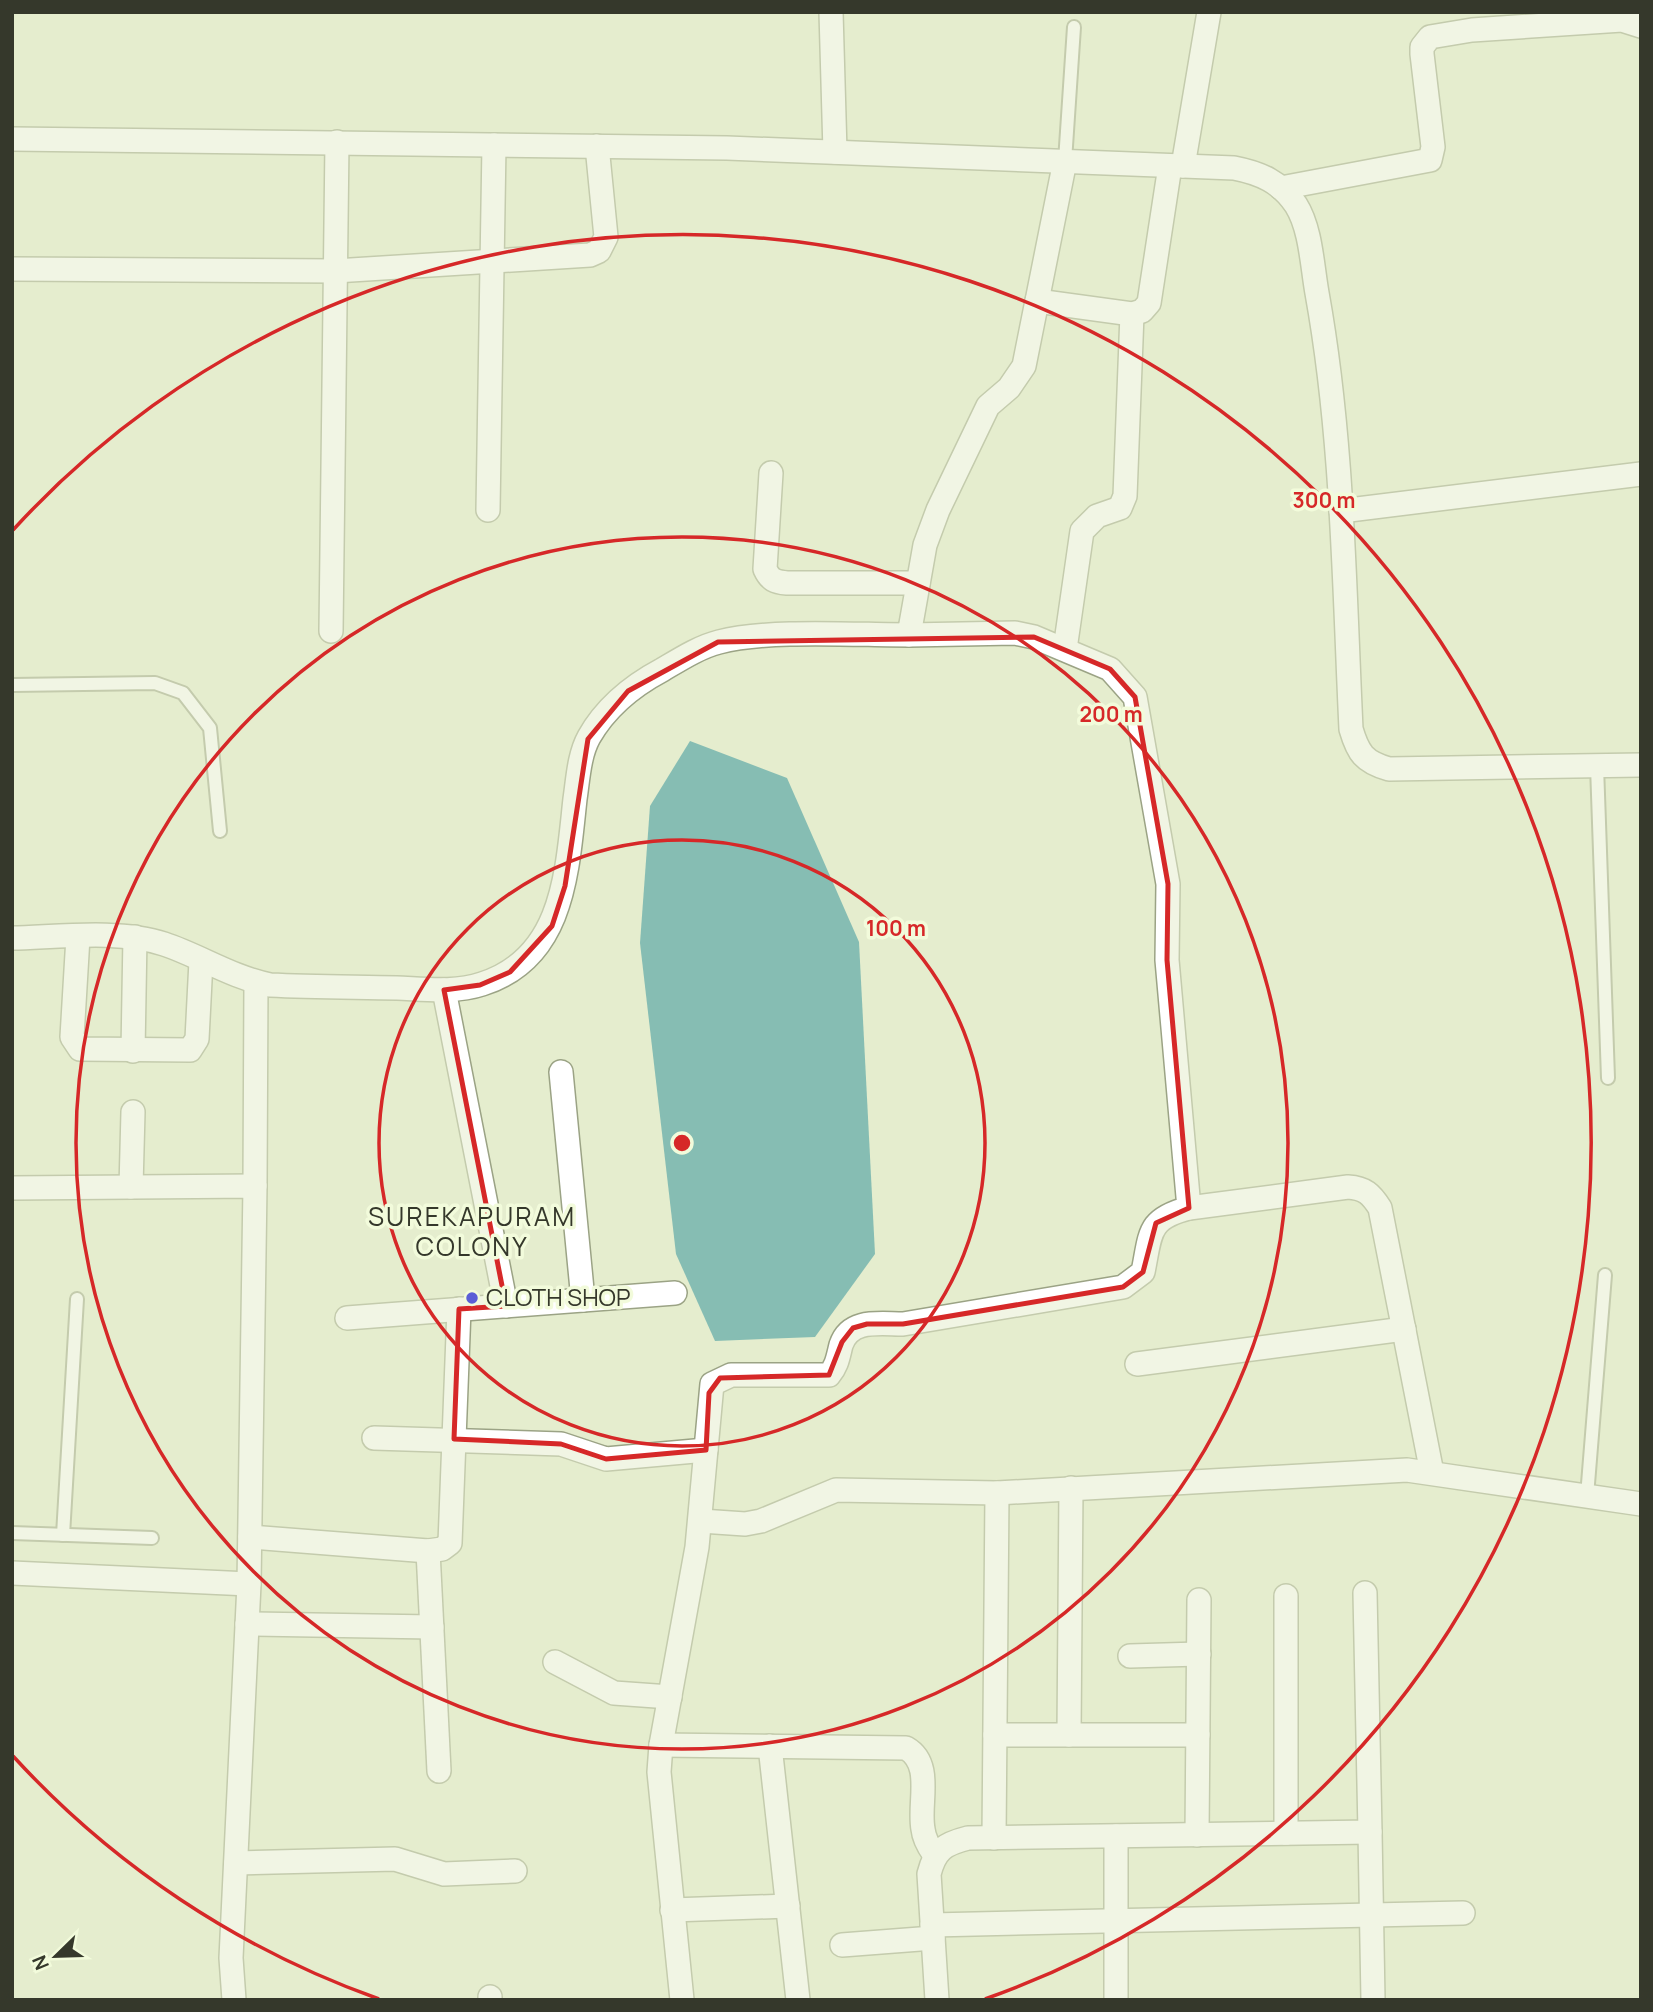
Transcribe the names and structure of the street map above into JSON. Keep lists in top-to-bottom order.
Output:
{
  "districts": ["SUREKAPURAM COLONY"],
  "places": ["CLOTH SHOP"],
  "north": "bottom left",
  "rings": ["300 m", "200 m", "100 m"]
}
